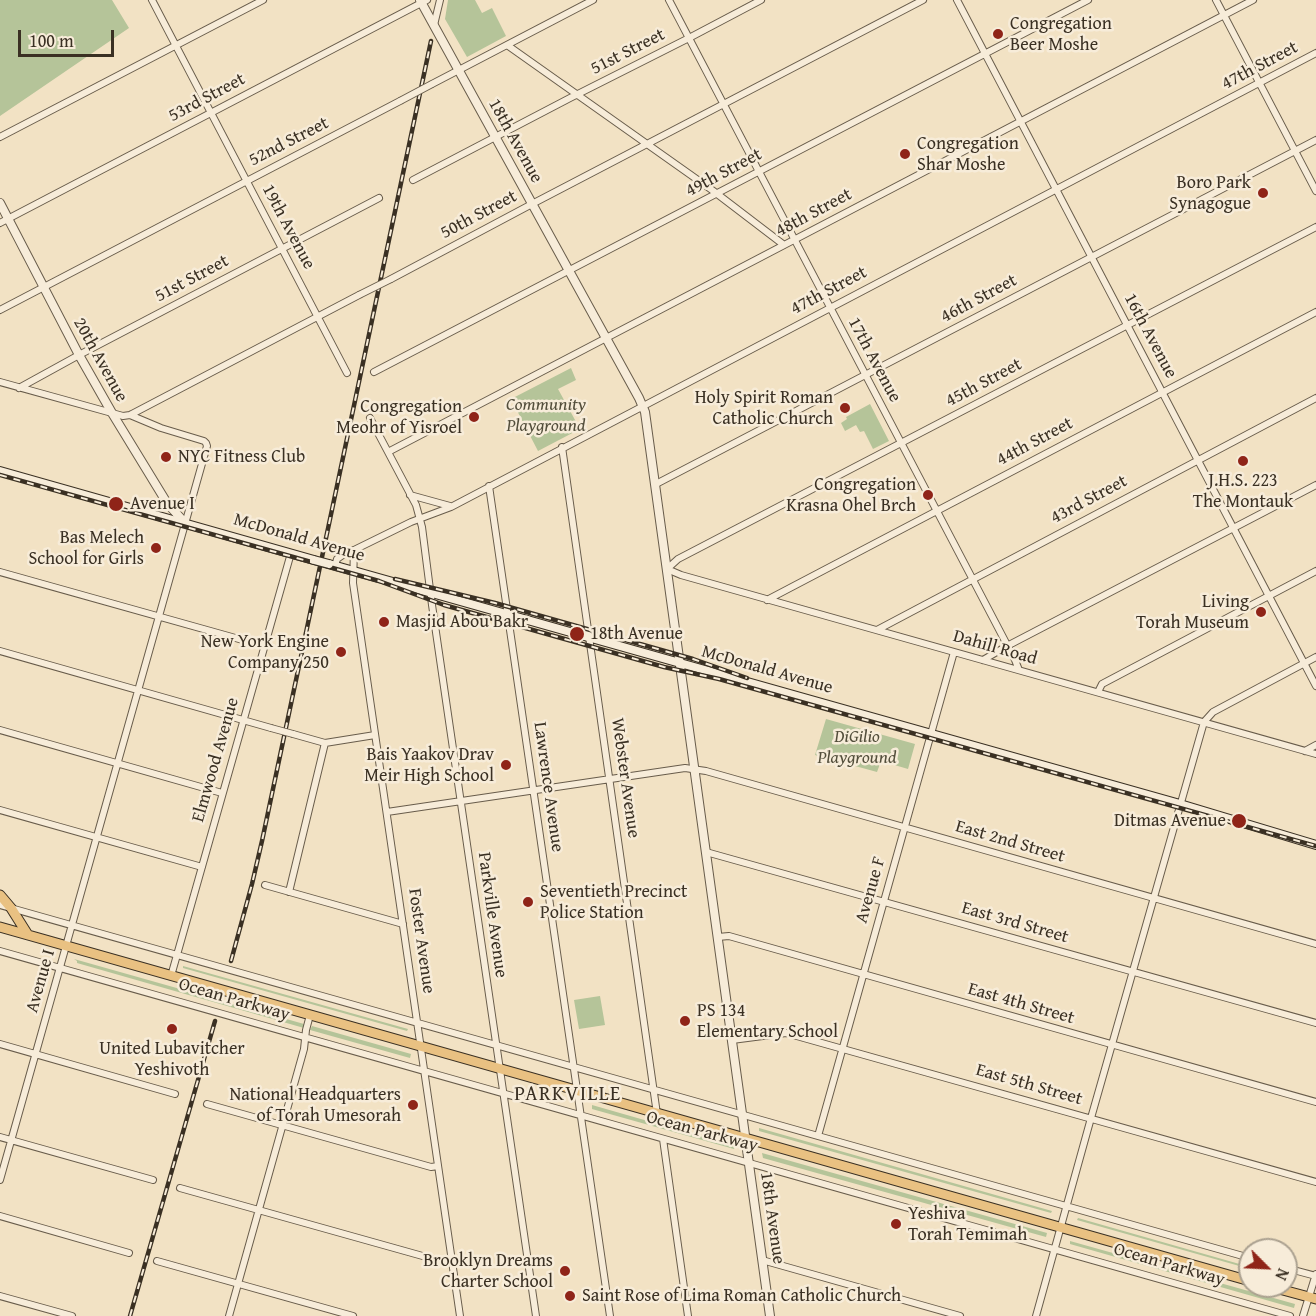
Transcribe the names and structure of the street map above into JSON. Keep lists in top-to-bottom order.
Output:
{
  "streets": {
    "main road": ["McDonald Avenue", "Ocean Parkway"],
    "street": [
      "51st Street",
      "47th Street",
      "53rd Street",
      "18th Avenue",
      "52nd Street",
      "49th Street",
      "48th Street",
      "50th Street",
      "19th Avenue",
      "46th Street",
      "16th Avenue",
      "20th Avenue",
      "17th Avenue",
      "45th Street",
      "44th Street",
      "43rd Street",
      "Dahill Road",
      "Elmwood Avenue",
      "Webster Avenue",
      "Lawrence Avenue",
      "East 2nd Street",
      "Avenue F",
      "Parkville Avenue",
      "East 3rd Street",
      "Foster Avenue",
      "Avenue I",
      "East 4th Street",
      "East 5th Street"
    ]
  },
  "crossings": [
    ["51st Street", "18th Avenue"],
    ["51st Street", "19th Avenue"],
    ["51st Street", "20th Avenue"],
    ["51st Street", "17th Avenue"],
    ["47th Street", "18th Avenue"],
    ["47th Street", "16th Avenue"],
    ["47th Street", "17th Avenue"],
    ["47th Street", "McDonald Avenue"],
    ["47th Street", "Webster Avenue"],
    ["47th Street", "Lawrence Avenue"],
    ["47th Street", "Parkville Avenue"],
    ["53rd Street", "18th Avenue"],
    ["53rd Street", "19th Avenue"],
    ["53rd Street", "20th Avenue"],
    ["18th Avenue", "52nd Street"],
    ["18th Avenue", "49th Street"],
    ["18th Avenue", "48th Street"],
    ["18th Avenue", "50th Street"],
    ["18th Avenue", "46th Street"],
    ["18th Avenue", "45th Street"],
    ["18th Avenue", "McDonald Avenue"],
    ["18th Avenue", "Dahill Road"],
    ["18th Avenue", "East 2nd Street"],
    ["18th Avenue", "East 3rd Street"],
    ["18th Avenue", "Ocean Parkway"],
    ["18th Avenue", "East 4th Street"],
    ["18th Avenue", "East 5th Street"],
    ["52nd Street", "19th Avenue"],
    ["52nd Street", "20th Avenue"],
    ["49th Street", "16th Avenue"],
    ["49th Street", "17th Avenue"],
    ["48th Street", "16th Avenue"],
    ["48th Street", "17th Avenue"],
    ["50th Street", "19th Avenue"],
    ["50th Street", "17th Avenue"],
    ["50th Street", "Avenue I"],
    ["46th Street", "16th Avenue"],
    ["46th Street", "17th Avenue"],
    ["16th Avenue", "45th Street"],
    ["16th Avenue", "44th Street"],
    ["16th Avenue", "43rd Street"],
    ["20th Avenue", "McDonald Avenue"],
    ["20th Avenue", "Avenue I"],
    ["17th Avenue", "45th Street"],
    ["17th Avenue", "44th Street"],
    ["17th Avenue", "43rd Street"],
    ["17th Avenue", "Dahill Road"],
    ["45th Street", "Dahill Road"],
    ["44th Street", "Dahill Road"],
    ["43rd Street", "Dahill Road"],
    ["McDonald Avenue", "Elmwood Avenue"],
    ["McDonald Avenue", "Webster Avenue"],
    ["McDonald Avenue", "Lawrence Avenue"],
    ["McDonald Avenue", "Avenue F"],
    ["McDonald Avenue", "Parkville Avenue"],
    ["McDonald Avenue", "Foster Avenue"],
    ["McDonald Avenue", "Avenue I"],
    ["Dahill Road", "Avenue F"],
    ["Elmwood Avenue", "Ocean Parkway"],
    ["Webster Avenue", "East 2nd Street"],
    ["Webster Avenue", "Ocean Parkway"],
    ["Lawrence Avenue", "East 2nd Street"],
    ["Lawrence Avenue", "Ocean Parkway"],
    ["East 2nd Street", "Avenue F"],
    ["East 2nd Street", "Parkville Avenue"],
    ["East 2nd Street", "Foster Avenue"],
    ["Avenue F", "East 3rd Street"],
    ["Avenue F", "Ocean Parkway"],
    ["Avenue F", "East 4th Street"],
    ["Avenue F", "East 5th Street"],
    ["Parkville Avenue", "Ocean Parkway"],
    ["Foster Avenue", "Ocean Parkway"],
    ["Avenue I", "Ocean Parkway"]
  ],
  "districts": ["PARKVILLE"],
  "parks": ["Community Playground", "DiGilio Playground"],
  "places": [
    "Congregation Beer Moshe",
    "Congregation Shar Moshe",
    "Boro Park Synagogue",
    "Holy Spirit Roman Catholic Church",
    "Congregation Meohr of Yisroel",
    "NYC Fitness Club",
    "J.H.S. 223 The Montauk",
    "Congregation Krasna Ohel Brch",
    "Avenue I",
    "Bas Melech School for Girls",
    "Living Torah Museum",
    "Masjid Abou Bakr",
    "18th Avenue",
    "New York Engine Company 250",
    "Bais Yaakov Drav Meir High School",
    "Ditmas Avenue",
    "Seventieth Precinct Police Station",
    "PS 134 Elementary School",
    "United Lubavitcher Yeshivoth",
    "National Headquarters of Torah Umesorah",
    "Yeshiva Torah Temimah",
    "Brooklyn Dreams Charter School",
    "Saint Rose of Lima Roman Catholic Church"
  ],
  "scale_bar": "100 m",
  "north": "bottom right"
}
